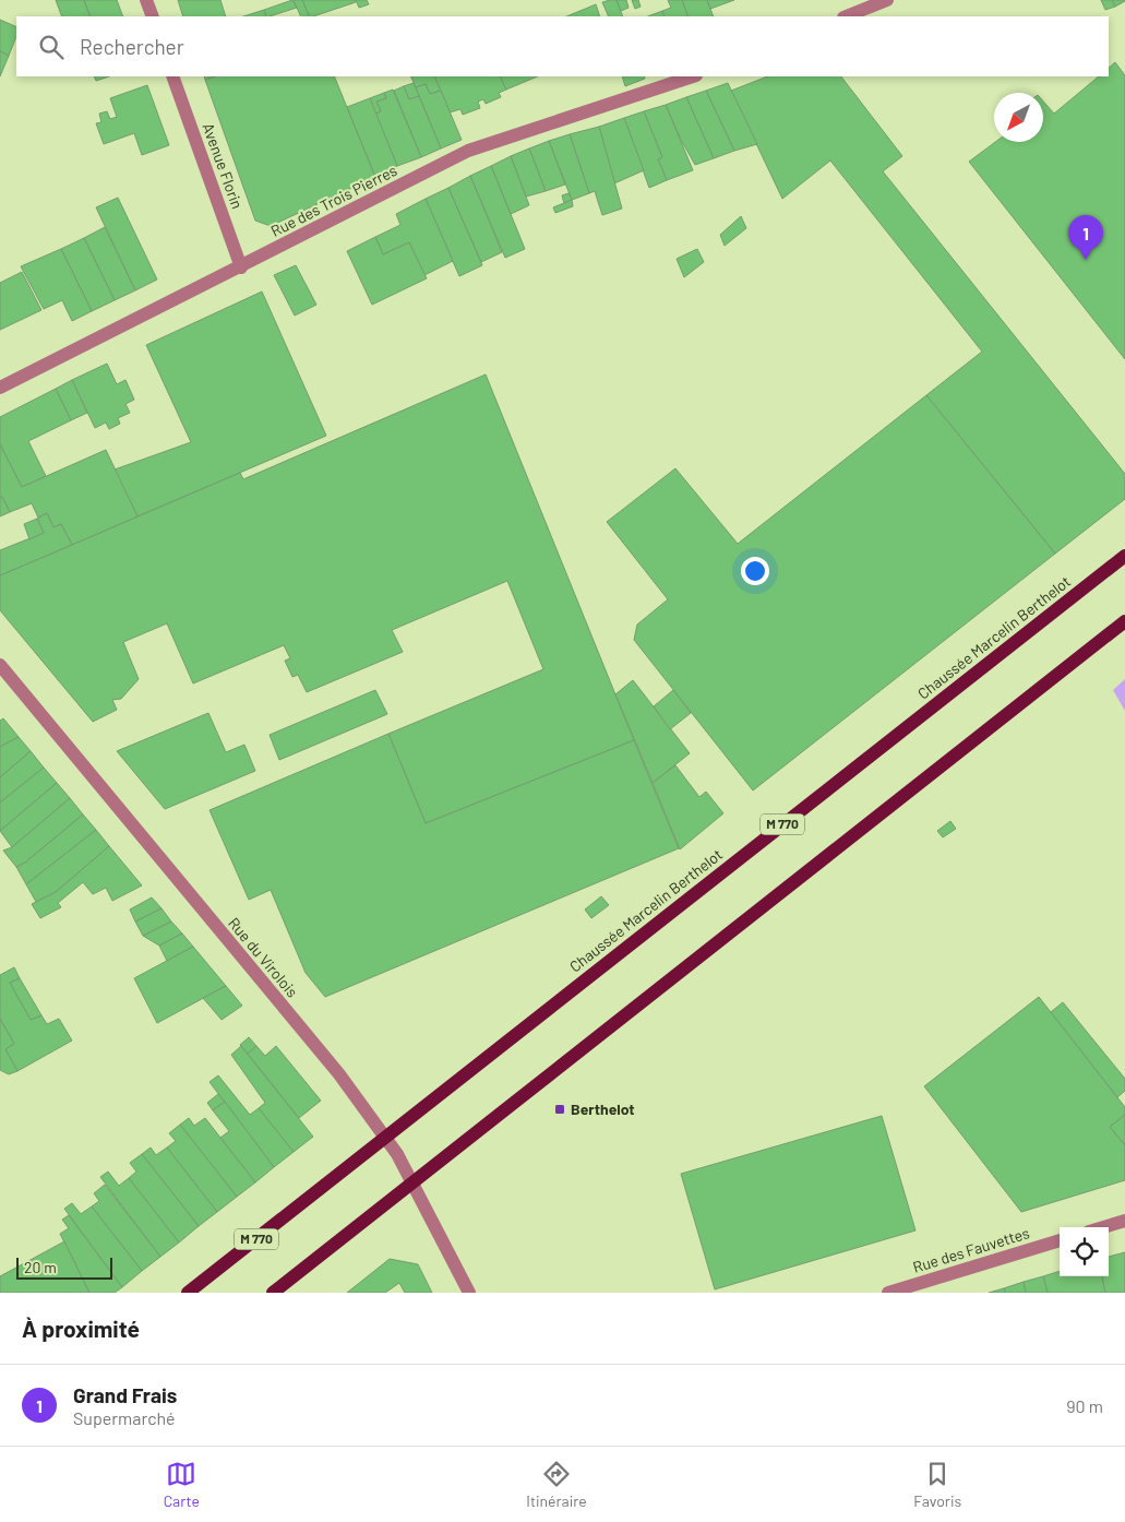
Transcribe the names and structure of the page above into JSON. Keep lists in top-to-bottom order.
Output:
{
  "streets": {
    "main road": ["Chaussée Marcelin Berthelot", "M 770"],
    "street": [
      "Avenue Florin",
      "Rue des Trois Pierres",
      "Rue du Virolois",
      "Rue des Fauvettes"
    ]
  },
  "crossings": [
    ["Avenue Florin", "Rue des Trois Pierres"],
    ["Chaussée Marcelin Berthelot", "Rue du Virolois"]
  ],
  "places": {
    "transit": ["Berthelot"]
  },
  "scale_bar": "20 m",
  "north": "bottom left",
  "page": {
    "search": "Rechercher",
    "pins": "1",
    "scale": "20 m",
    "heading": "À proximité",
    "list": [
      {
        "mark": "1",
        "name": "Grand Frais",
        "note": "Supermarché",
        "value": "90 m"
      }
    ],
    "nav": ["Carte", "Itinéraire", "Favoris"]
  }
}
